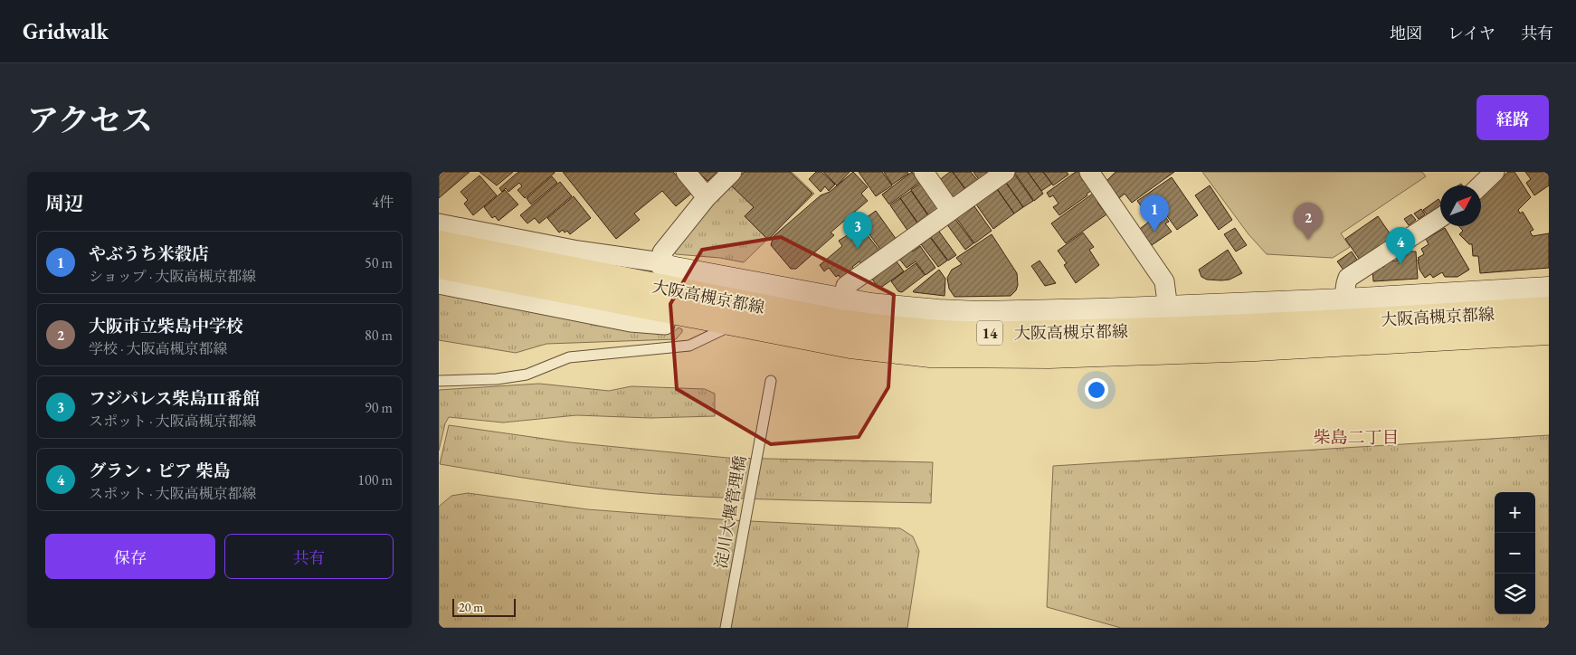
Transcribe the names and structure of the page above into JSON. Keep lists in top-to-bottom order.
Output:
{
  "streets": {
    "main road": ["大阪高槻京都線", "14"],
    "lane": ["淀川大堰管理橋"]
  },
  "districts": ["柴島二丁目"],
  "scale_bar": "20 m",
  "north": "top right",
  "page": {
    "header": "Gridwalk",
    "nav": ["地図", "レイヤ", "共有"],
    "title": "アクセス",
    "buttons": [
      "経路",
      ["保存", "共有"]
    ],
    "heading": ["周辺", "4件"],
    "pins": [
      "1",
      "2",
      "3",
      "4"
    ],
    "list": [
      {
        "mark": "1",
        "name": "やぶうち米穀店",
        "note": "ショップ · 大阪高槻京都線",
        "value": "50 m"
      },
      {
        "mark": "2",
        "name": "大阪市立柴島中学校",
        "note": "学校 · 大阪高槻京都線",
        "value": "80 m"
      },
      {
        "mark": "3",
        "name": "フジパレス柴島III番館",
        "note": "スポット · 大阪高槻京都線",
        "value": "90 m"
      },
      {
        "mark": "4",
        "name": "グラン・ピア 柴島",
        "note": "スポット · 大阪高槻京都線",
        "value": "100 m"
      }
    ],
    "map_buttons": ["+", "−"],
    "scale": "20 m"
  }
}
